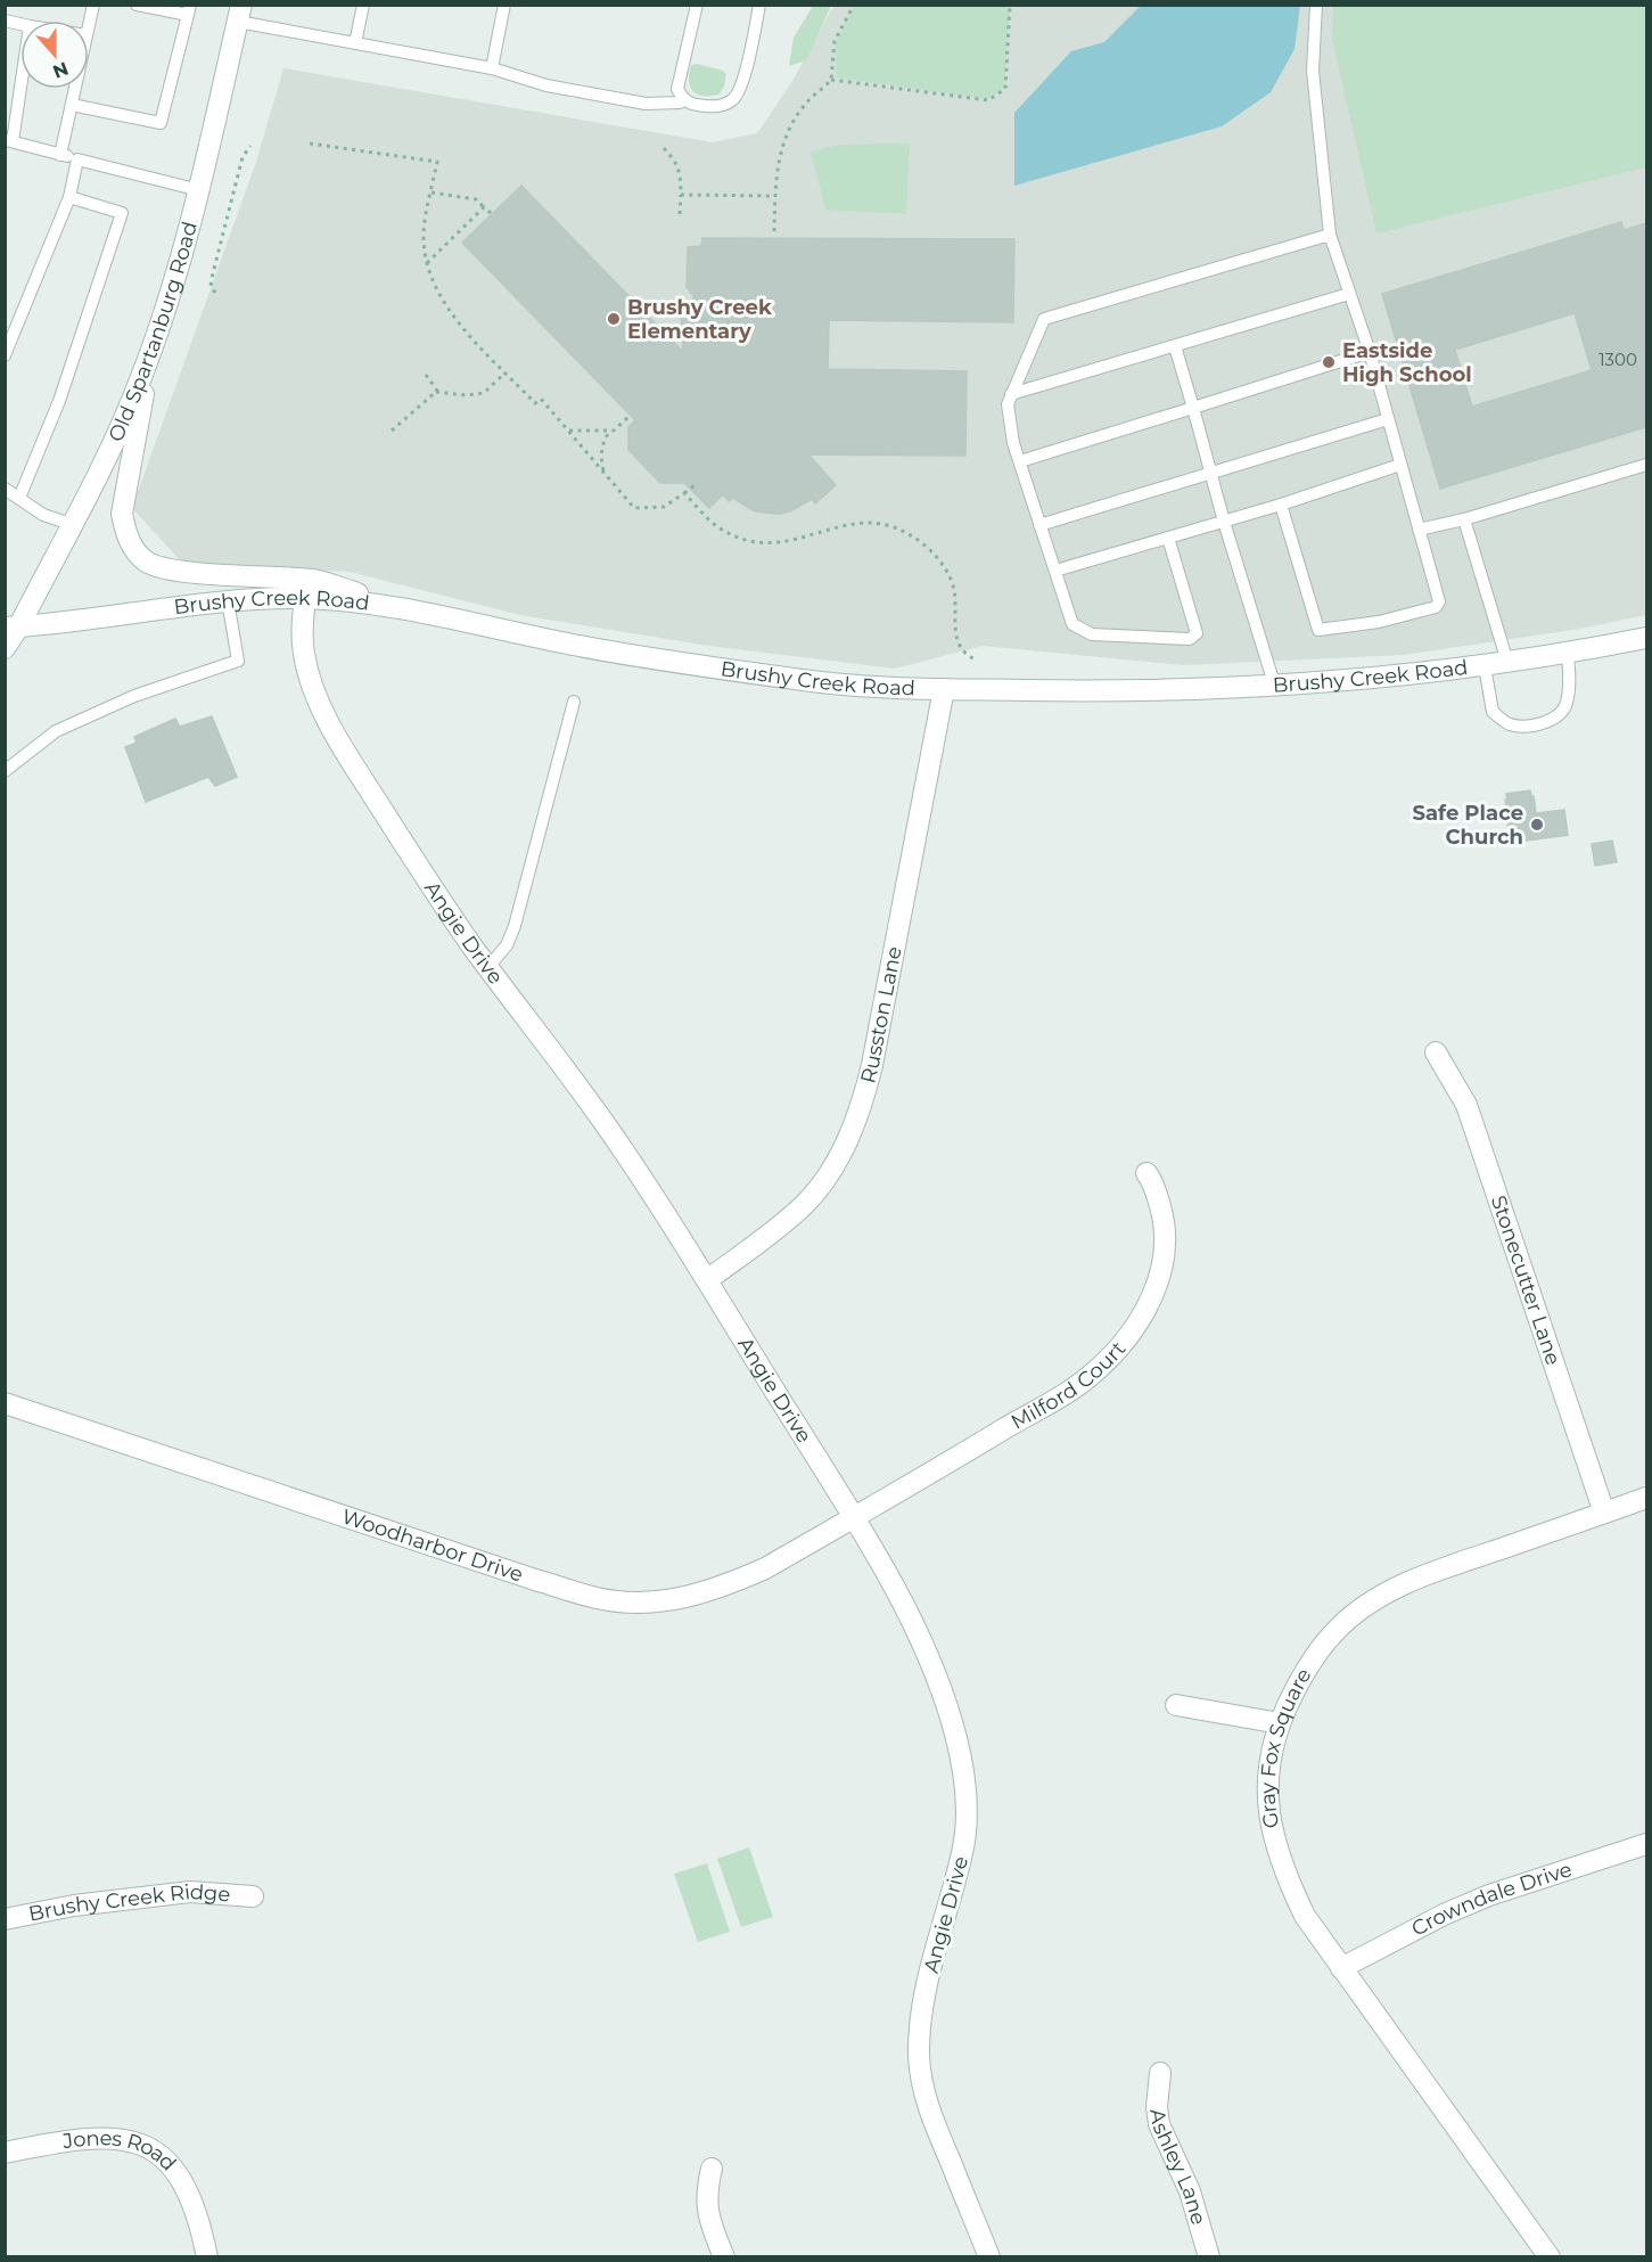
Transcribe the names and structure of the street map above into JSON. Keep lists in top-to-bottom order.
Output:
{
  "streets": {
    "street": [
      "Old Spartanburg Road",
      "Brushy Creek Road",
      "Angie Drive",
      "Russton Lane",
      "Stonecutter Lane",
      "Milford Court",
      "Woodharbor Drive",
      "Gray Fox Square",
      "Crowndale Drive",
      "Brushy Creek Ridge",
      "Jones Road",
      "Ashley Lane"
    ]
  },
  "crossings": [
    ["Old Spartanburg Road", "Brushy Creek Road"],
    ["Brushy Creek Road", "Angie Drive"],
    ["Brushy Creek Road", "Russton Lane"],
    ["Angie Drive", "Russton Lane"],
    ["Angie Drive", "Milford Court"],
    ["Angie Drive", "Woodharbor Drive"],
    ["Stonecutter Lane", "Gray Fox Square"],
    ["Milford Court", "Woodharbor Drive"],
    ["Gray Fox Square", "Crowndale Drive"]
  ],
  "places": ["Brushy Creek Elementary", "Eastside High School", "Safe Place Church"],
  "house_numbers": ["1300"],
  "north": "bottom"
}
